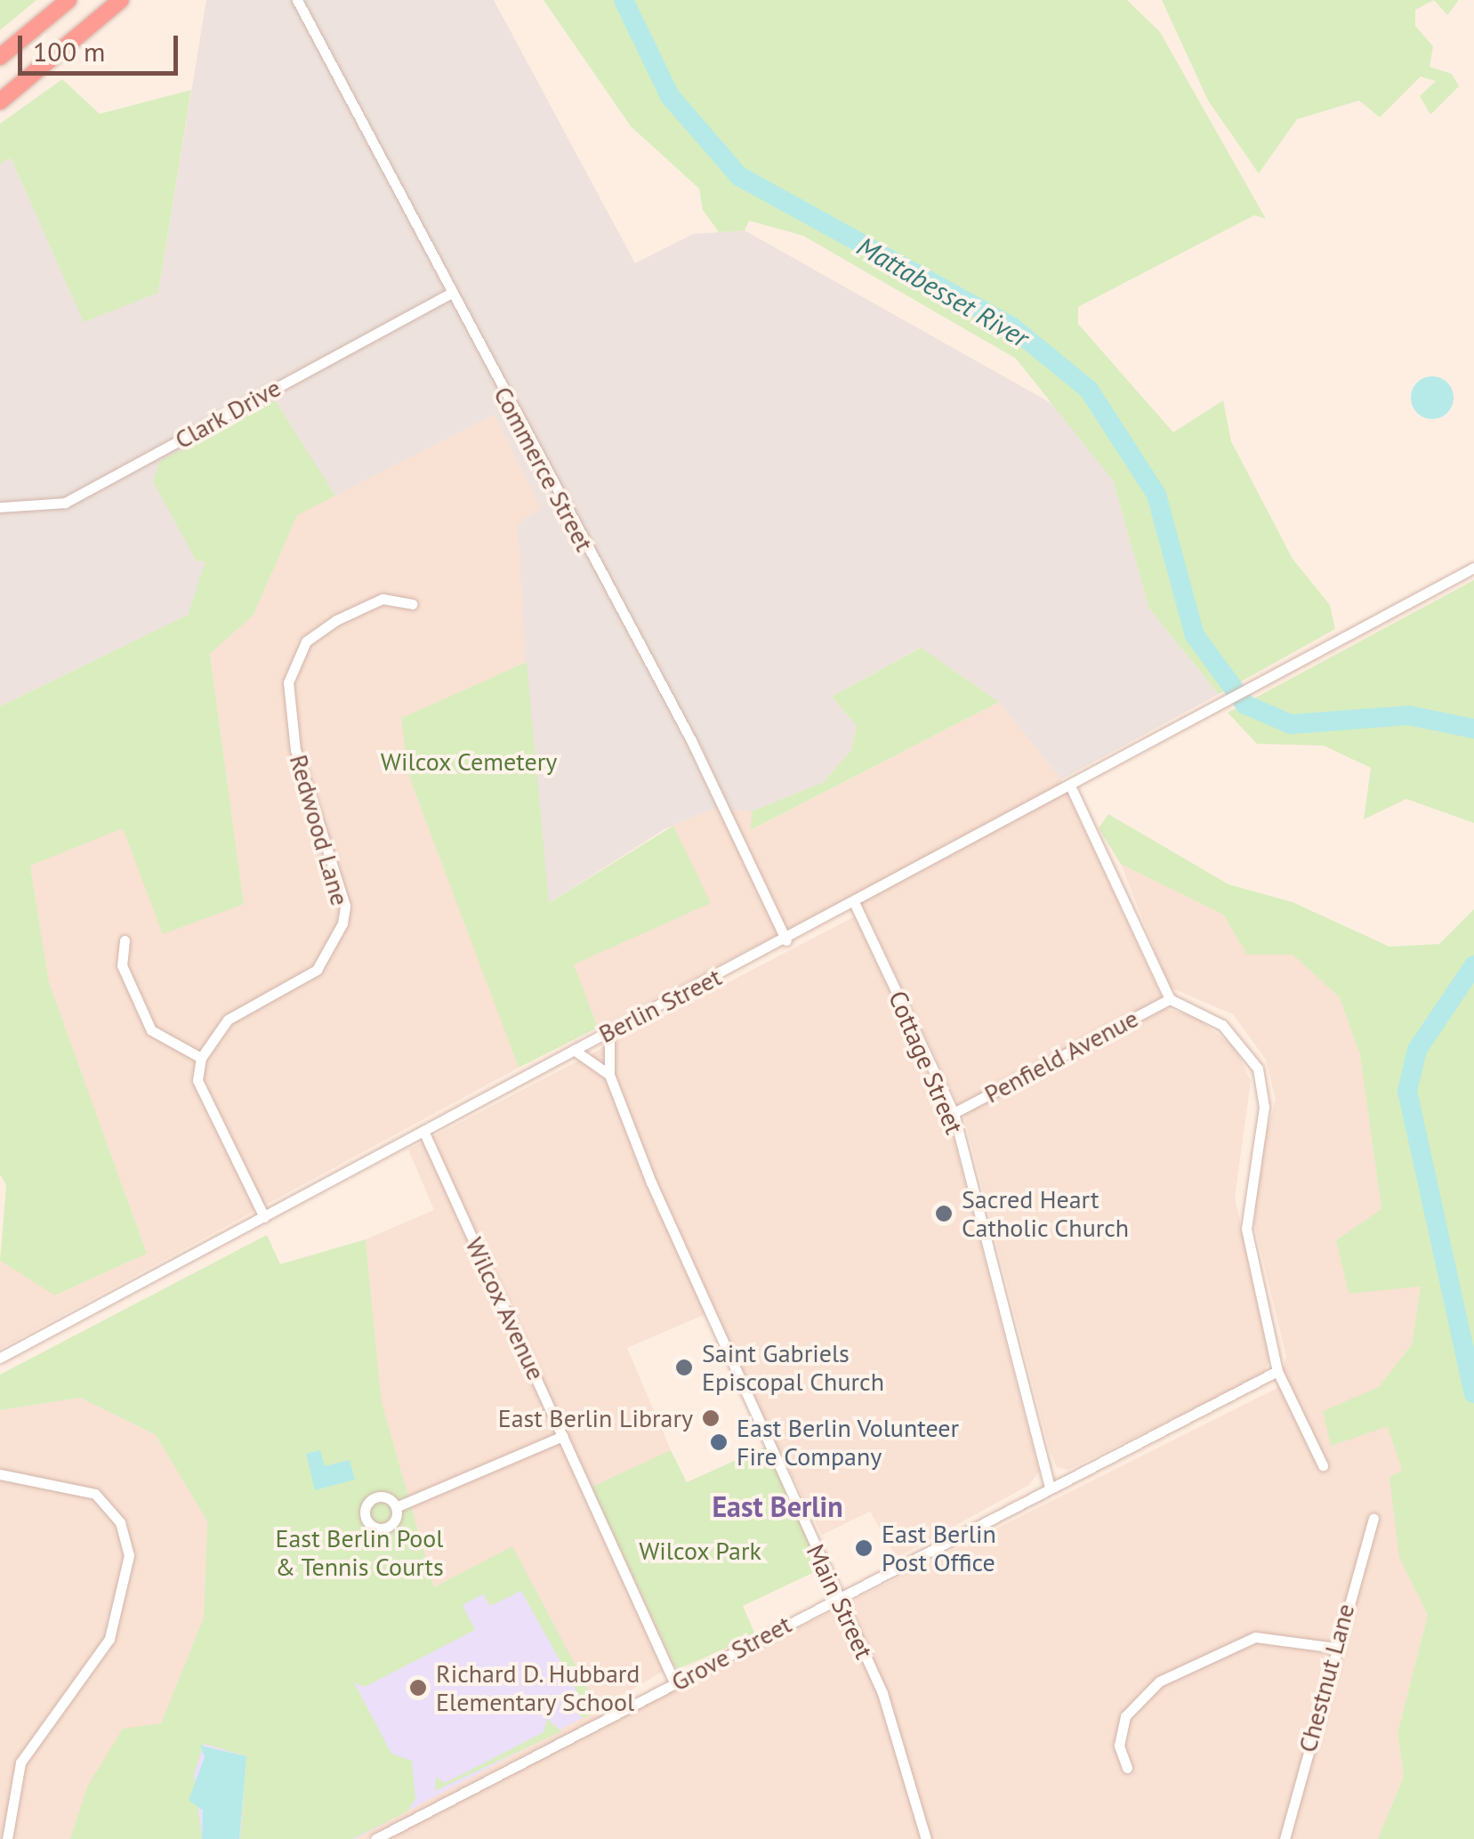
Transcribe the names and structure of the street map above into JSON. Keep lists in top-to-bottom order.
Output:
{
  "streets": {
    "street": [
      "Clark Drive",
      "Commerce Street",
      "Redwood Lane",
      "Berlin Street",
      "Penfield Avenue",
      "Cottage Street",
      "Wilcox Avenue",
      "Main Street",
      "Grove Street",
      "Chestnut Lane"
    ]
  },
  "crossings": [
    ["Clark Drive", "Commerce Street"],
    ["Commerce Street", "Berlin Street"],
    ["Berlin Street", "Cottage Street"],
    ["Berlin Street", "Wilcox Avenue"],
    ["Berlin Street", "Main Street"],
    ["Penfield Avenue", "Cottage Street"],
    ["Cottage Street", "Grove Street"],
    ["Wilcox Avenue", "Grove Street"],
    ["Main Street", "Grove Street"]
  ],
  "districts": ["East Berlin"],
  "water": ["Mattabesset River"],
  "parks": ["Wilcox Cemetery", "East Berlin Pool & Tennis Courts", "Wilcox Park"],
  "places": [
    "Sacred Heart Catholic Church",
    "Saint Gabriels Episcopal Church",
    "East Berlin Library",
    "East Berlin Volunteer Fire Company",
    "East Berlin Post Office",
    "Richard D. Hubbard Elementary School"
  ],
  "scale_bar": "100 m"
}
